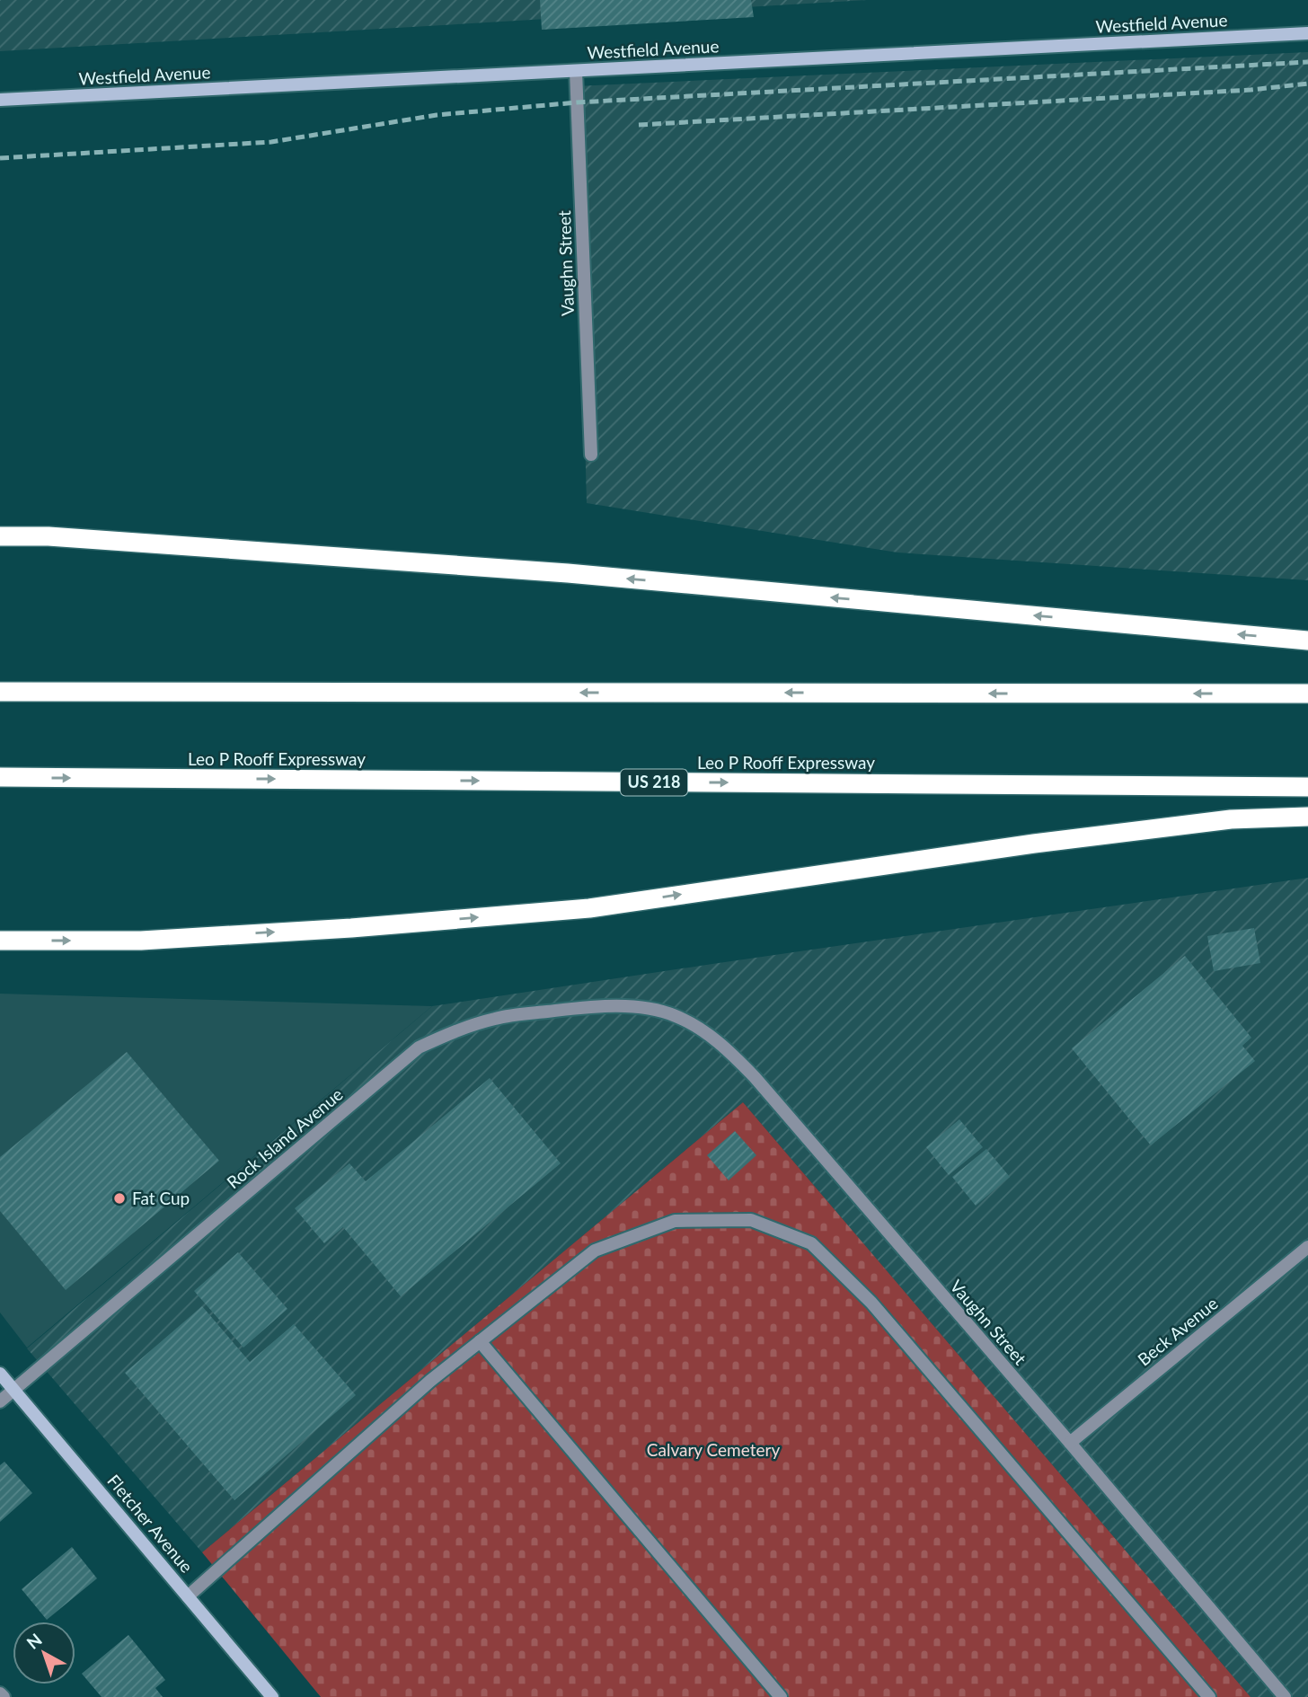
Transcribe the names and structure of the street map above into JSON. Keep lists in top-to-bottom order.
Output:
{
  "streets": {
    "highway": ["Leo P Rooff Expressway", "US 218"],
    "street": [
      "Westfield Avenue",
      "Vaughn Street",
      "Rock Island Avenue",
      "Beck Avenue",
      "Fletcher Avenue"
    ]
  },
  "crossings": [
    ["Westfield Avenue", "Vaughn Street"],
    ["Vaughn Street", "Rock Island Avenue"],
    ["Vaughn Street", "Beck Avenue"],
    ["Rock Island Avenue", "Fletcher Avenue"]
  ],
  "parks": ["Calvary Cemetery"],
  "places": ["Fat Cup"],
  "north": "top left"
}
